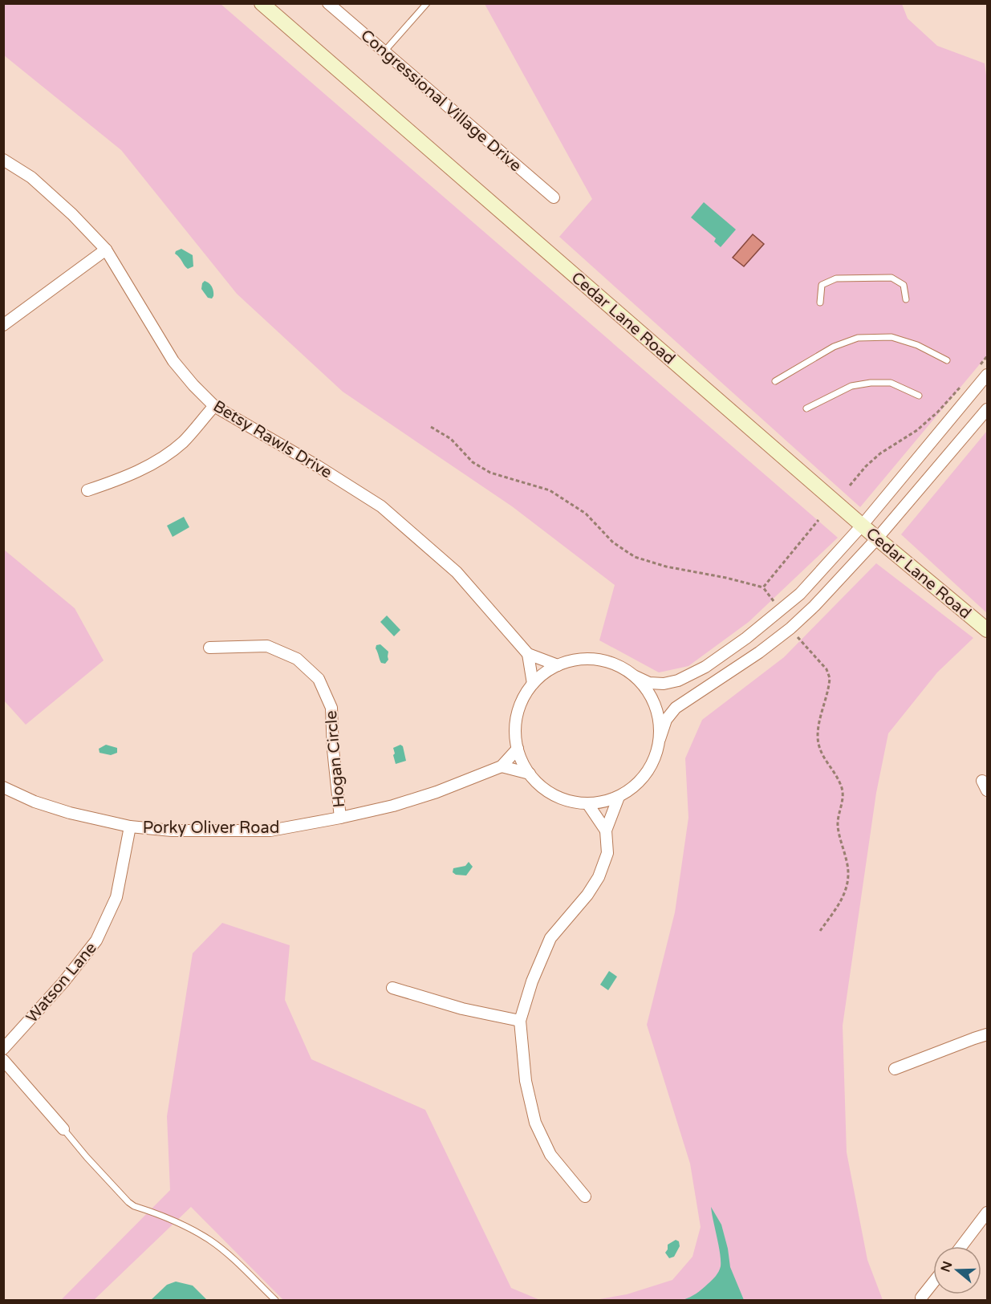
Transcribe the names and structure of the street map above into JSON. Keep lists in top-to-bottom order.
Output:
{
  "streets": {
    "street": [
      "Congressional Village Drive",
      "Cedar Lane Road",
      "Betsy Rawls Drive",
      "Hogan Circle",
      "Porky Oliver Road",
      "Watson Lane"
    ]
  },
  "crossings": [
    ["Betsy Rawls Drive", "Porky Oliver Road"],
    ["Hogan Circle", "Porky Oliver Road"],
    ["Porky Oliver Road", "Watson Lane"]
  ],
  "north": "left"
}
